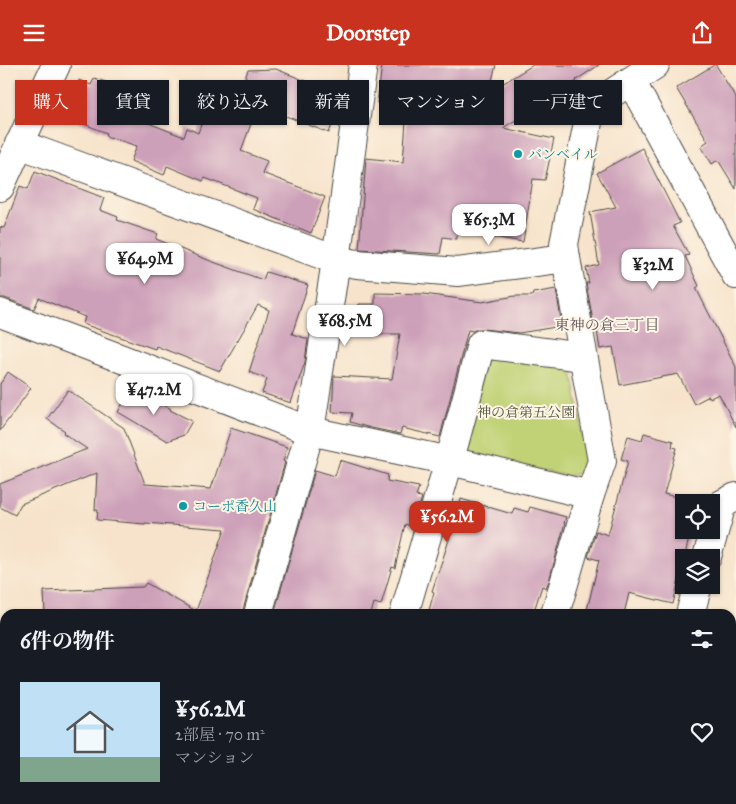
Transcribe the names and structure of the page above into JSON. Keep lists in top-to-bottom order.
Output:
{
  "districts": ["東神の倉三丁目"],
  "parks": ["神の倉第五公園"],
  "places": ["バンベイル", "コーポ香久山"],
  "page": {
    "header": "Doorstep",
    "chip": [
      "購入",
      "賃貸",
      "絞り込み",
      "新着",
      "マンション",
      "一戸建て"
    ],
    "price": [
      "¥65.3M",
      "¥64.9M",
      "¥32M",
      "¥68.5M",
      "¥47.2M",
      "¥56.2M"
    ],
    "heading": "6件の物件",
    "list": [
      {
        "name": "¥56.2M",
        "note": "2部屋 · 70 m² · マンション"
      }
    ]
  }
}
